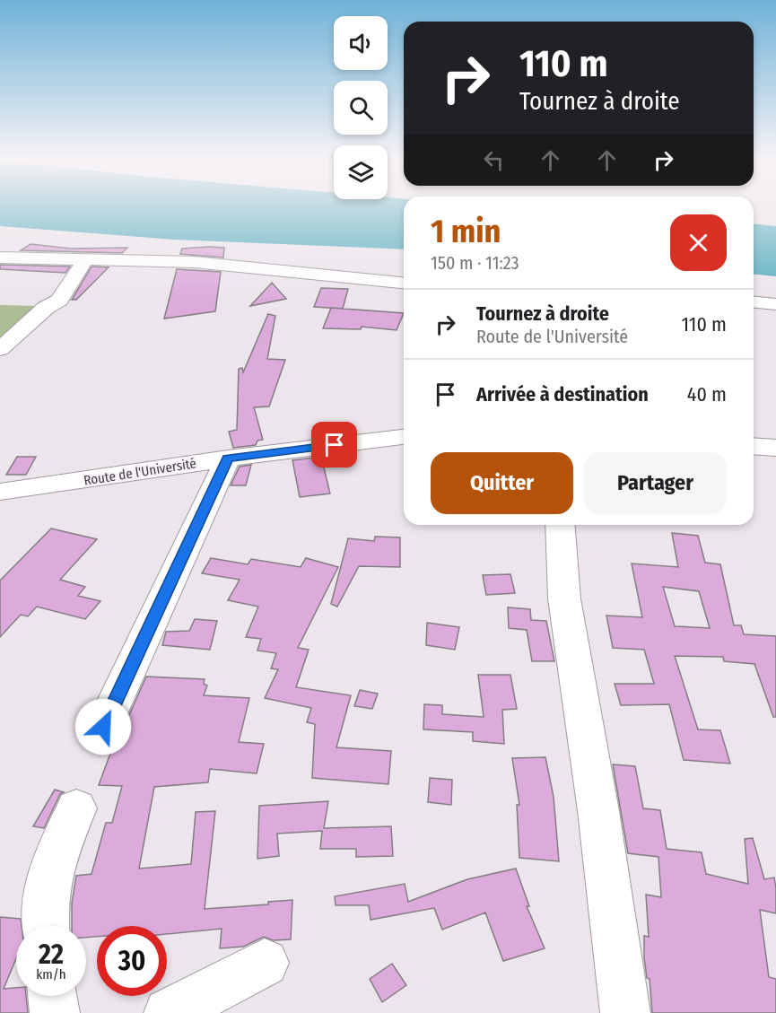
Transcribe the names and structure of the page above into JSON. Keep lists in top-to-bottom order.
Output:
{
  "streets": {
    "street": ["Route de l'Université"]
  },
  "page": {
    "turn": ["110 m", "Tournez à droite"],
    "heading": ["1 min", "150 m · 11:23"],
    "list": [
      {
        "name": "Tournez à droite",
        "note": "Route de l'Université",
        "value": "110 m"
      },
      {
        "name": "Arrivée à destination",
        "value": "40 m"
      }
    ],
    "buttons": ["Quitter", "Partager"],
    "speed": "22 km/h",
    "limit": "30"
  }
}
